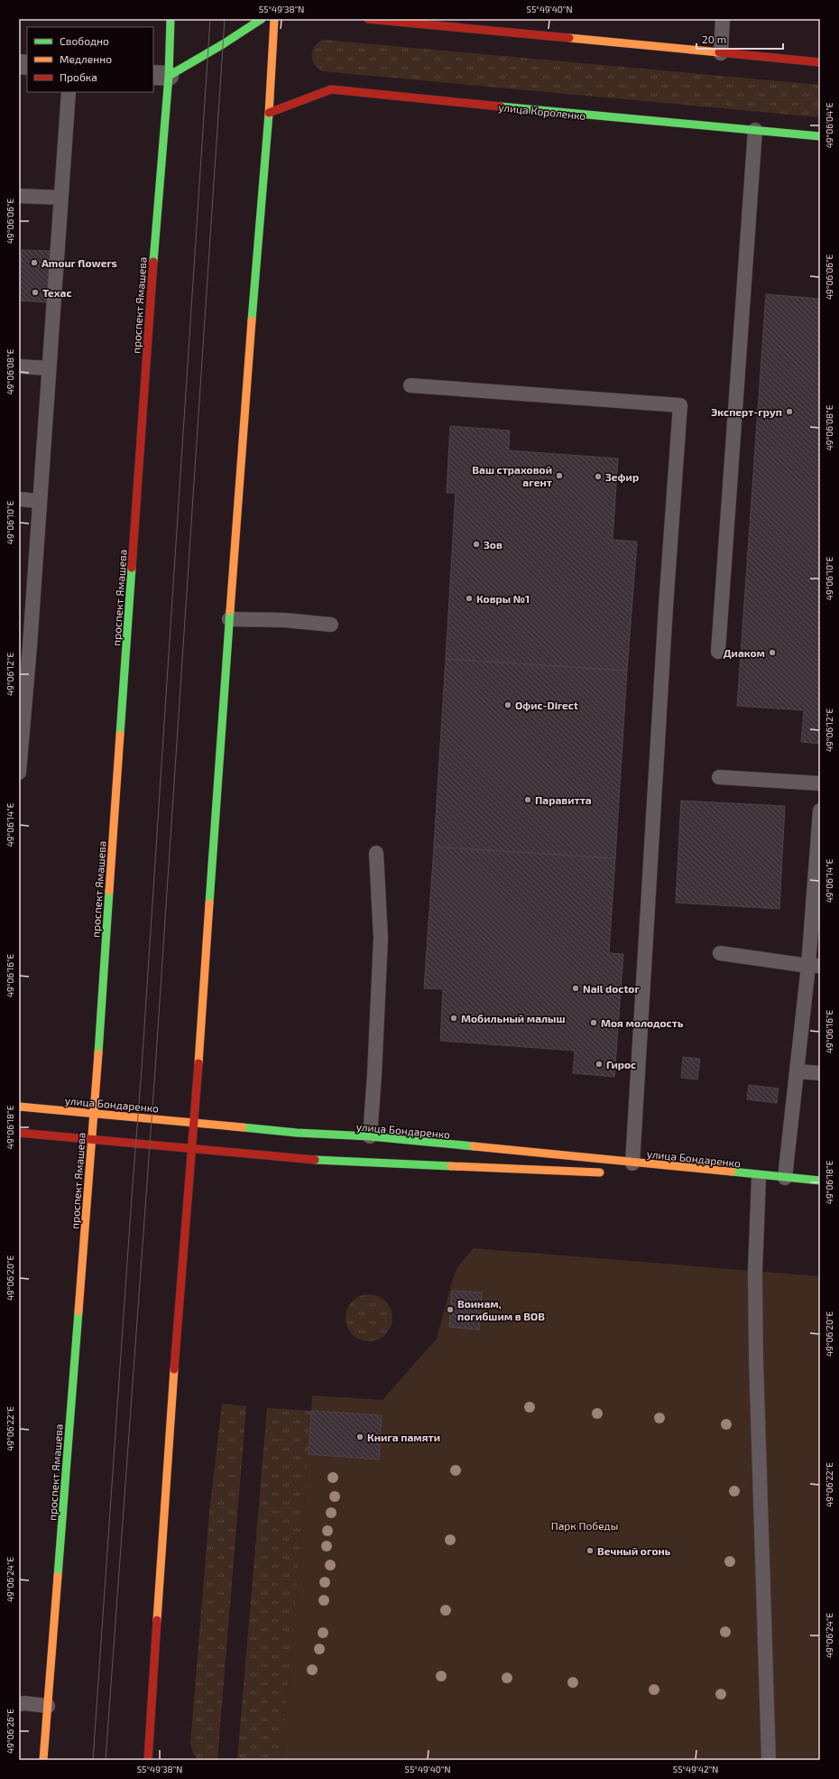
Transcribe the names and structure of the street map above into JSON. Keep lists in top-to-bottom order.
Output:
{
  "streets": {
    "main road": ["улица Короленко", "проспект Ямашева", "улица Бондаренко"]
  },
  "crossings": [
    ["проспект Ямашева", "улица Бондаренко"]
  ],
  "parks": ["Парк Победы"],
  "places": [
    "Amour flowers",
    "Техас",
    "Эксперт-груп",
    "Ваш страховой агент",
    "Зефир",
    "Зов",
    "Ковры №1",
    "Диаком",
    "Офис-Direct",
    "Паравитта",
    "Nail doctor",
    "Мобильный малыш",
    "Моя молодость",
    "Гирос",
    "Воинам, погибшим в ВОВ",
    "Книга памяти",
    "Вечный огонь"
  ],
  "legend": ["Свободно", "Медленно", "Пробка"],
  "scale_bar": "20 m",
  "coordinates": [
    "55°49'38\"N",
    "55°49'40\"N",
    "49°06'04\"E",
    "49°06'06\"E",
    "49°06'08\"E",
    "49°06'10\"E",
    "49°06'12\"E",
    "49°06'14\"E",
    "49°06'16\"E",
    "49°06'18\"E",
    "49°06'20\"E",
    "49°06'22\"E",
    "49°06'24\"E",
    "49°06'26\"E",
    "55°49'42\"N"
  ]
}
